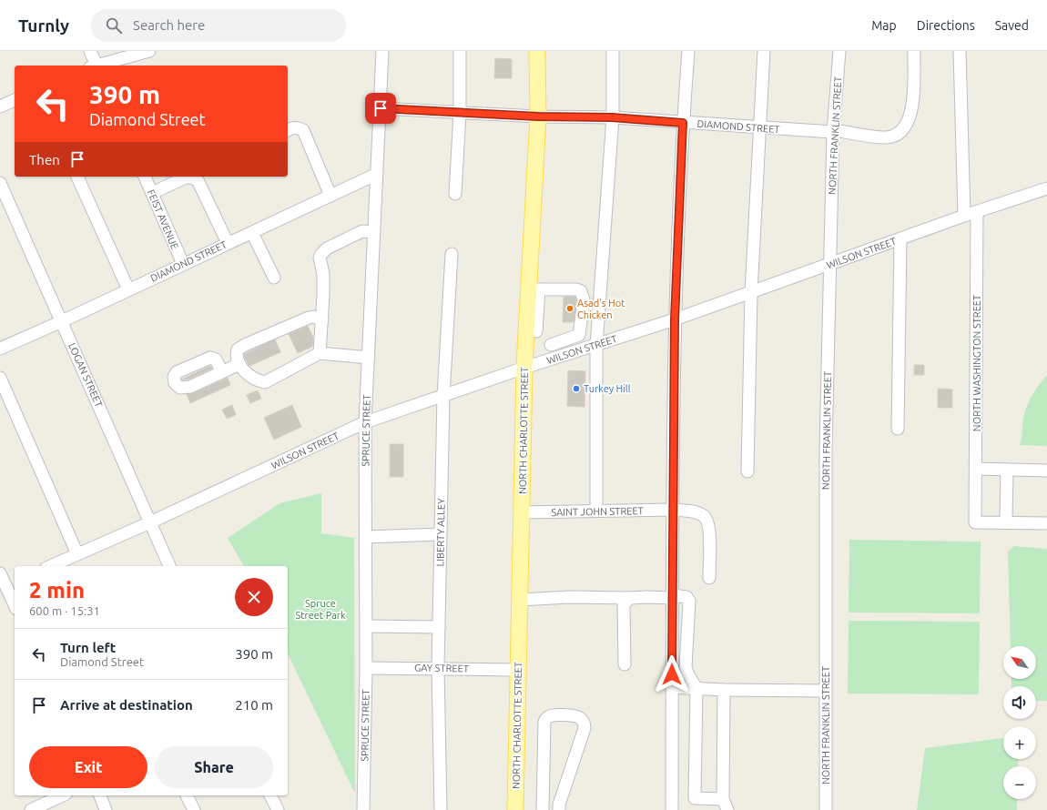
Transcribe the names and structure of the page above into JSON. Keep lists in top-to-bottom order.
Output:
{
  "streets": {
    "main road": ["NORTH CHARLOTTE STREET"],
    "street": [
      "DIAMOND STREET",
      "NORTH FRANKLIN STREET",
      "FEIST AVENUE",
      "WILSON STREET",
      "NORTH WASHINGTON STREET",
      "LOGAN STREET",
      "SPRUCE STREET",
      "SAINT JOHN STREET",
      "LIBERTY ALLEY",
      "GAY STREET"
    ]
  },
  "crossings": [
    ["DIAMOND STREET", "NORTH FRANKLIN STREET"],
    ["DIAMOND STREET", "FEIST AVENUE"],
    ["DIAMOND STREET", "LOGAN STREET"],
    ["DIAMOND STREET", "SPRUCE STREET"],
    ["DIAMOND STREET", "NORTH CHARLOTTE STREET"],
    ["NORTH FRANKLIN STREET", "WILSON STREET"],
    ["WILSON STREET", "NORTH WASHINGTON STREET"],
    ["WILSON STREET", "LOGAN STREET"],
    ["WILSON STREET", "SPRUCE STREET"],
    ["WILSON STREET", "NORTH CHARLOTTE STREET"],
    ["WILSON STREET", "LIBERTY ALLEY"],
    ["SPRUCE STREET", "GAY STREET"],
    ["NORTH CHARLOTTE STREET", "SAINT JOHN STREET"],
    ["NORTH CHARLOTTE STREET", "GAY STREET"],
    ["LIBERTY ALLEY", "GAY STREET"]
  ],
  "parks": ["Spruce Street Park"],
  "places": ["Asad's Hot Chicken", "Turkey Hill"],
  "north": "top left",
  "page": {
    "header": "Turnly",
    "search": "Search here",
    "nav": ["Map", "Directions", "Saved"],
    "turn": ["390 m", "Diamond Street"],
    "then": "Then",
    "heading": ["2 min", "600 m · 15:31"],
    "list": [
      {
        "name": "Turn left",
        "note": "Diamond Street",
        "value": "390 m"
      },
      {
        "name": "Arrive at destination",
        "value": "210 m"
      }
    ],
    "map_buttons": ["+", "−"],
    "buttons": ["Exit", "Share"]
  }
}
